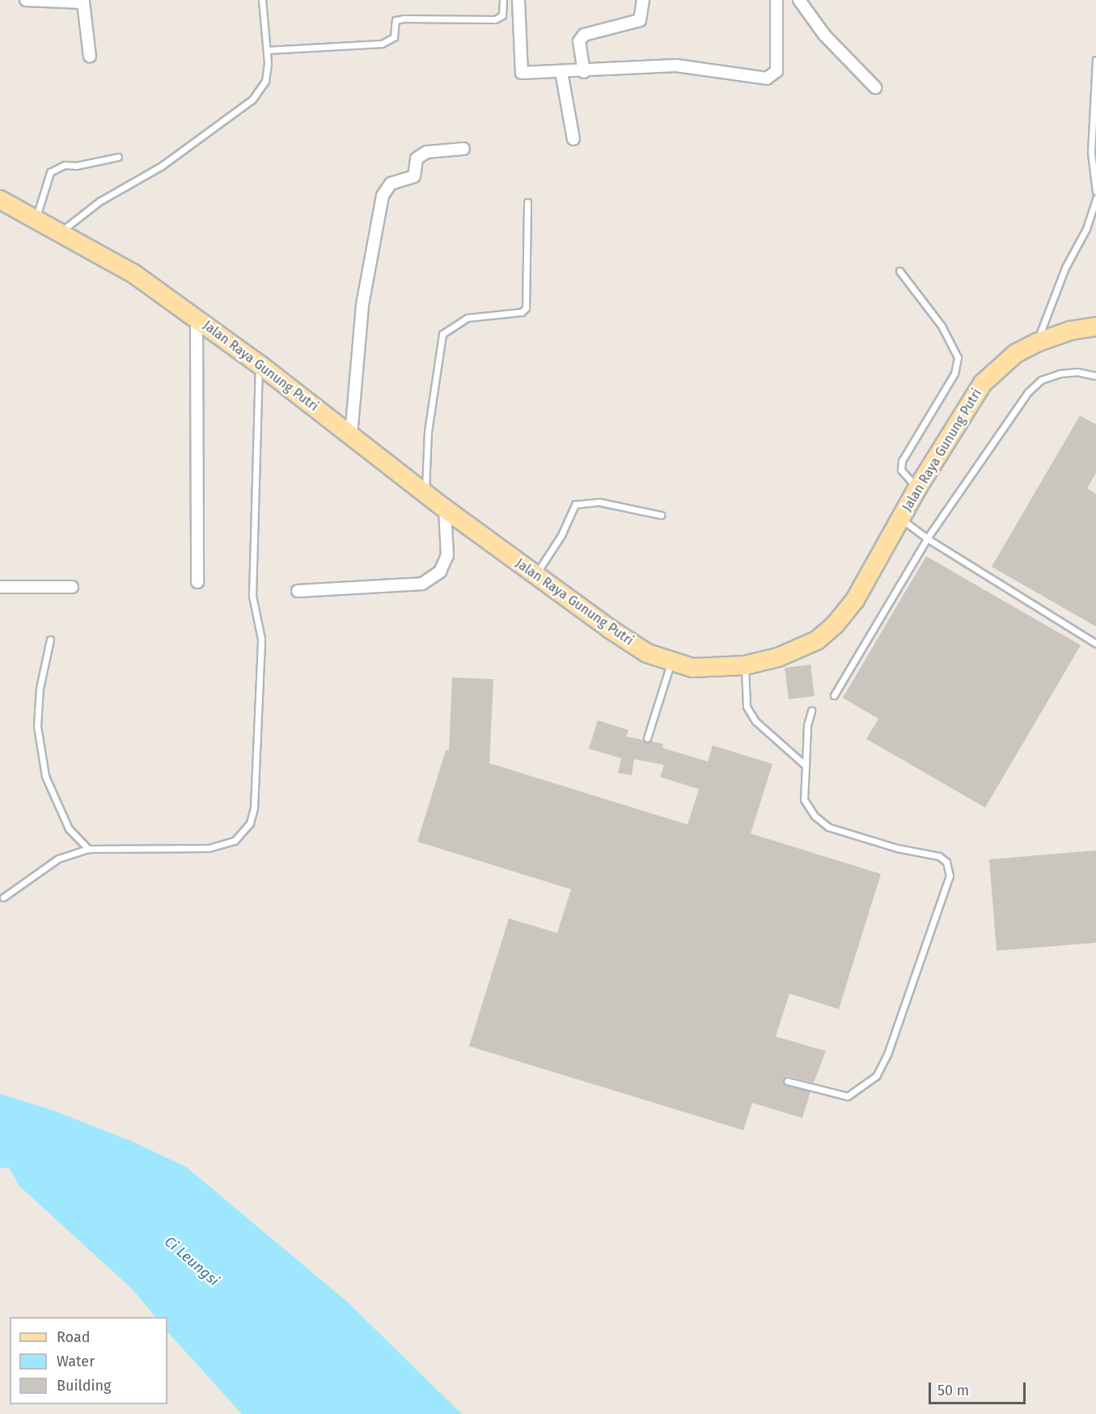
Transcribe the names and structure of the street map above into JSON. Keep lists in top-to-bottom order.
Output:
{
  "streets": {
    "main road": ["Jalan Raya Gunung Putri"]
  },
  "water": ["Ci Leungsi"],
  "legend": ["Road", "Water", "Building"],
  "scale_bar": "50 m"
}
